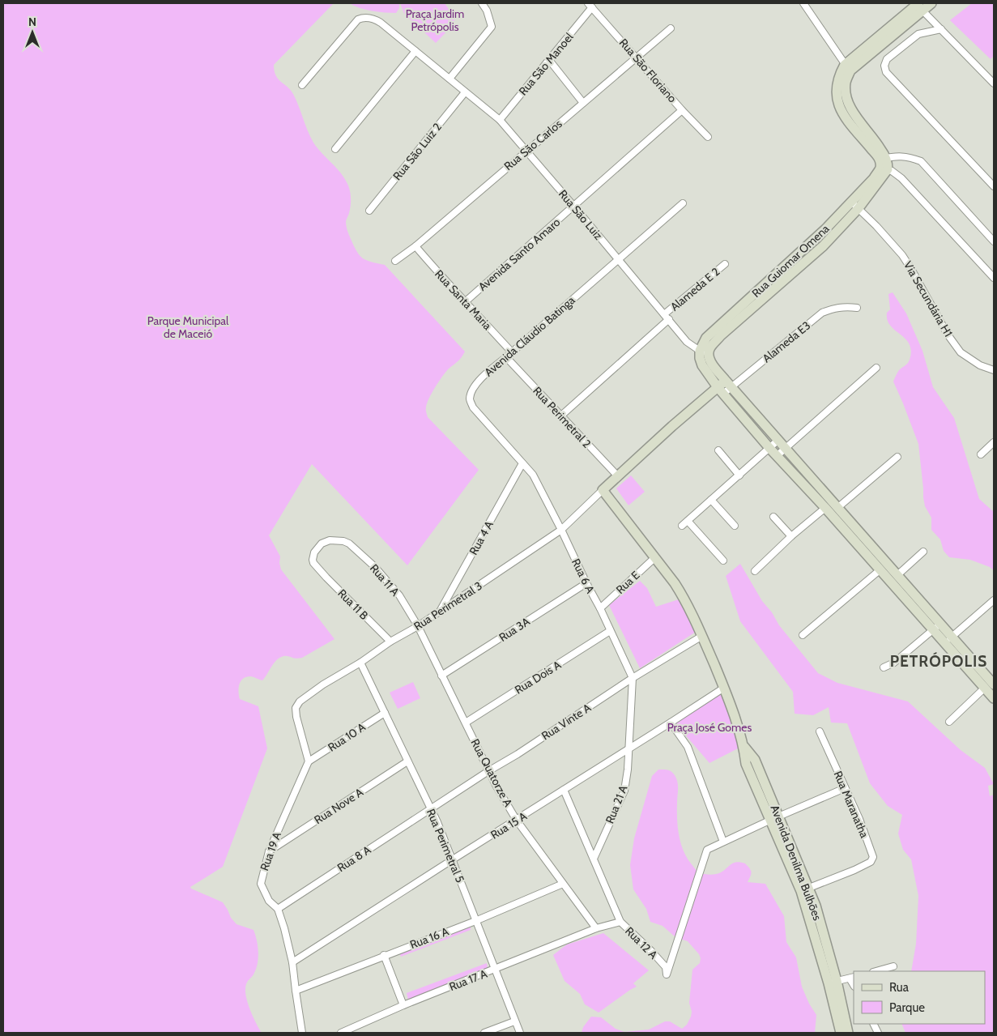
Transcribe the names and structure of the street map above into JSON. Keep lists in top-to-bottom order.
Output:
{
  "streets": {
    "street": [
      "Rua São Manoel",
      "Rua São Floriano",
      "Rua São Carlos",
      "Rua São Luiz 2",
      "Rua São Luiz",
      "Avenida Santo Amaro",
      "Rua Guiomar Omena",
      "Alameda E 2",
      "Via Secundária H1",
      "Rua Santa Maria",
      "Avenida Cláudio Batinga",
      "Alameda E3",
      "Rua Perimetral 2",
      "Rua 4 A",
      "Rua 6 A",
      "Rua 11 A",
      "Rua E",
      "Rua 11 B",
      "Rua Perimetral 3",
      "Rua 3A",
      "Rua Dois A",
      "Rua Vinte A",
      "Rua 10 A",
      "Rua Quatorze A",
      "Rua 21 A",
      "Rua Maranatha",
      "Rua Nove A",
      "Rua 15 A",
      "Rua Perimetral 5",
      "Rua 19 A",
      "Rua 8 A",
      "Avenida Denilma Bulhões",
      "Rua 16 A",
      "Rua 12 A",
      "Rua 17 A"
    ]
  },
  "crossings": [
    ["Rua São Manoel", "Rua São Floriano"],
    ["Rua São Manoel", "Rua São Luiz"],
    ["Rua São Floriano", "Rua São Carlos"],
    ["Rua São Floriano", "Avenida Santo Amaro"],
    ["Rua São Carlos", "Rua São Luiz"],
    ["Rua São Carlos", "Rua Santa Maria"],
    ["Rua São Luiz 2", "Rua São Luiz"],
    ["Rua São Luiz", "Avenida Santo Amaro"],
    ["Rua São Luiz", "Rua Guiomar Omena"],
    ["Rua São Luiz", "Alameda E 2"],
    ["Rua São Luiz", "Avenida Cláudio Batinga"],
    ["Avenida Santo Amaro", "Rua Santa Maria"],
    ["Rua Guiomar Omena", "Via Secundária H1"],
    ["Rua Santa Maria", "Avenida Cláudio Batinga"],
    ["Avenida Cláudio Batinga", "Rua Perimetral 2"],
    ["Avenida Cláudio Batinga", "Rua 6 A"],
    ["Rua 4 A", "Rua 6 A"],
    ["Rua 4 A", "Rua Perimetral 3"],
    ["Rua 6 A", "Rua E"],
    ["Rua 6 A", "Rua Perimetral 3"],
    ["Rua 6 A", "Rua 3A"],
    ["Rua 6 A", "Rua Dois A"],
    ["Rua 6 A", "Rua Vinte A"],
    ["Rua 6 A", "Rua 21 A"],
    ["Rua 6 A", "Rua 15 A"],
    ["Rua 11 A", "Rua 11 B"],
    ["Rua 11 A", "Rua Perimetral 3"],
    ["Rua 11 A", "Rua Quatorze A"],
    ["Rua E", "Avenida Denilma Bulhões"],
    ["Rua 11 B", "Rua Perimetral 3"],
    ["Rua Perimetral 3", "Rua 10 A"],
    ["Rua Perimetral 3", "Rua Quatorze A"],
    ["Rua Perimetral 3", "Rua Perimetral 5"],
    ["Rua Perimetral 3", "Rua 19 A"],
    ["Rua Perimetral 3", "Avenida Denilma Bulhões"],
    ["Rua 3A", "Rua Quatorze A"],
    ["Rua Dois A", "Rua Quatorze A"],
    ["Rua Vinte A", "Rua Quatorze A"],
    ["Rua Vinte A", "Rua Perimetral 5"],
    ["Rua Vinte A", "Rua 8 A"],
    ["Rua Vinte A", "Avenida Denilma Bulhões"],
    ["Rua 10 A", "Rua Perimetral 5"],
    ["Rua 10 A", "Rua 19 A"],
    ["Rua Quatorze A", "Rua 15 A"],
    ["Rua Quatorze A", "Rua 16 A"],
    ["Rua Quatorze A", "Rua 17 A"],
    ["Rua 21 A", "Rua 15 A"],
    ["Rua 21 A", "Rua 12 A"],
    ["Rua Maranatha", "Avenida Denilma Bulhões"],
    ["Rua Nove A", "Rua Perimetral 5"],
    ["Rua Nove A", "Rua 19 A"],
    ["Rua 15 A", "Rua Perimetral 5"],
    ["Rua 15 A", "Rua 19 A"],
    ["Rua 15 A", "Avenida Denilma Bulhões"],
    ["Rua 15 A", "Rua 12 A"],
    ["Rua Perimetral 5", "Rua 8 A"],
    ["Rua Perimetral 5", "Rua 16 A"],
    ["Rua Perimetral 5", "Rua 17 A"],
    ["Rua 19 A", "Rua 8 A"],
    ["Rua 19 A", "Rua 16 A"],
    ["Rua 12 A", "Rua 17 A"]
  ],
  "districts": ["PETRÓPOLIS"],
  "parks": ["Praça Jardim Petrópolis", "Parque Municipal de Maceió", "Praça José Gomes"],
  "legend": ["Rua", "Parque"],
  "north": "top"
}
